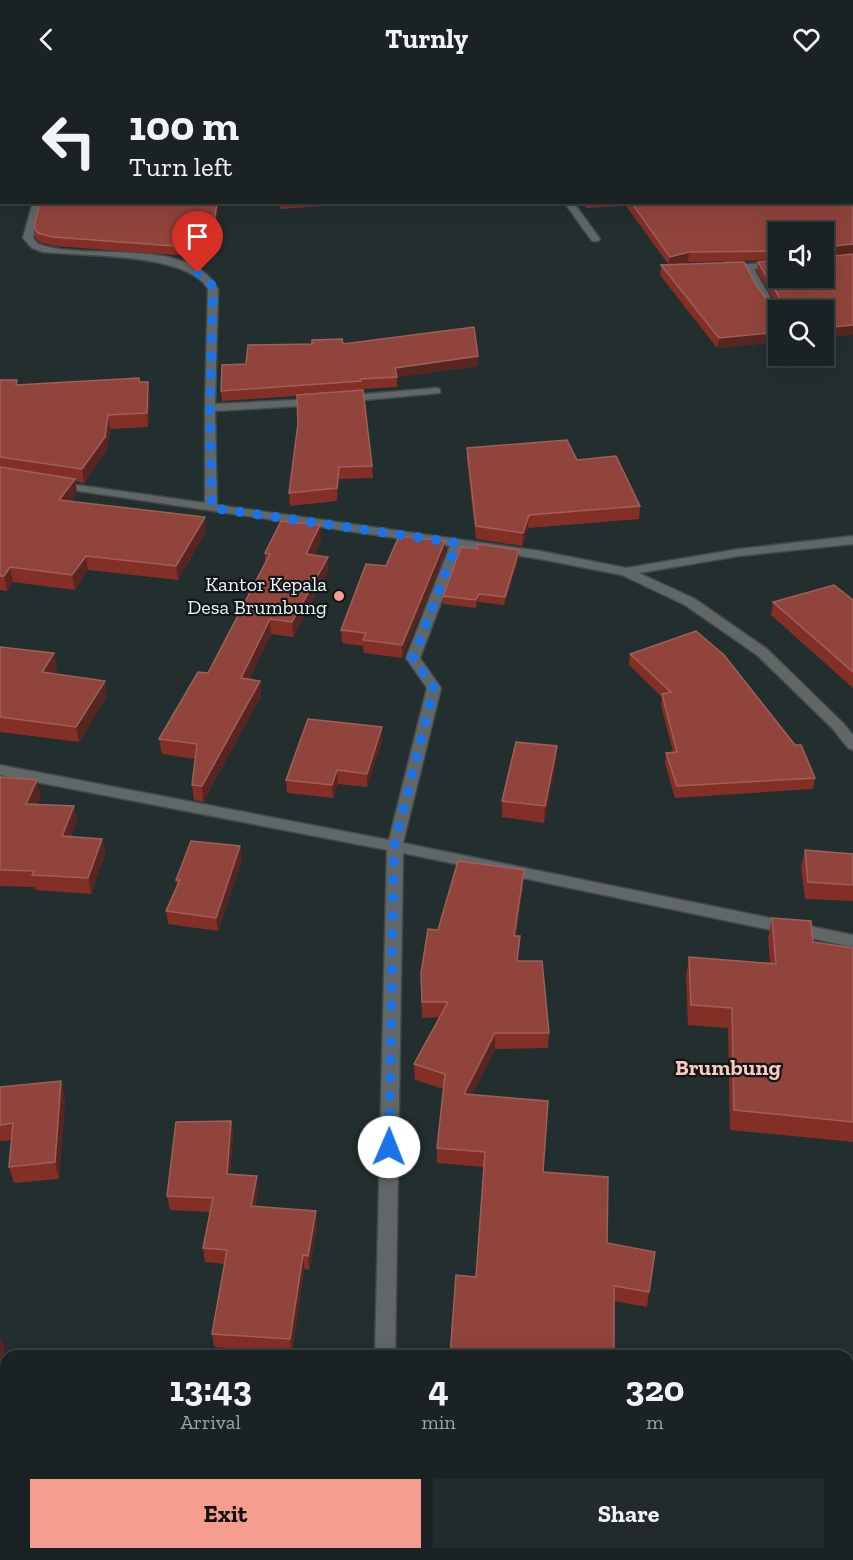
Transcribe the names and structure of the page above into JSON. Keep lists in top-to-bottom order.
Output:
{
  "districts": ["Brumbung"],
  "places": ["Kantor Kepala Desa Brumbung"],
  "page": {
    "header": "Turnly",
    "turn": ["100 m", "Turn left"],
    "eta": [
      "13:43",
      "Arrival",
      "4",
      "min",
      "320",
      "m"
    ],
    "buttons": ["Exit", "Share"]
  }
}
